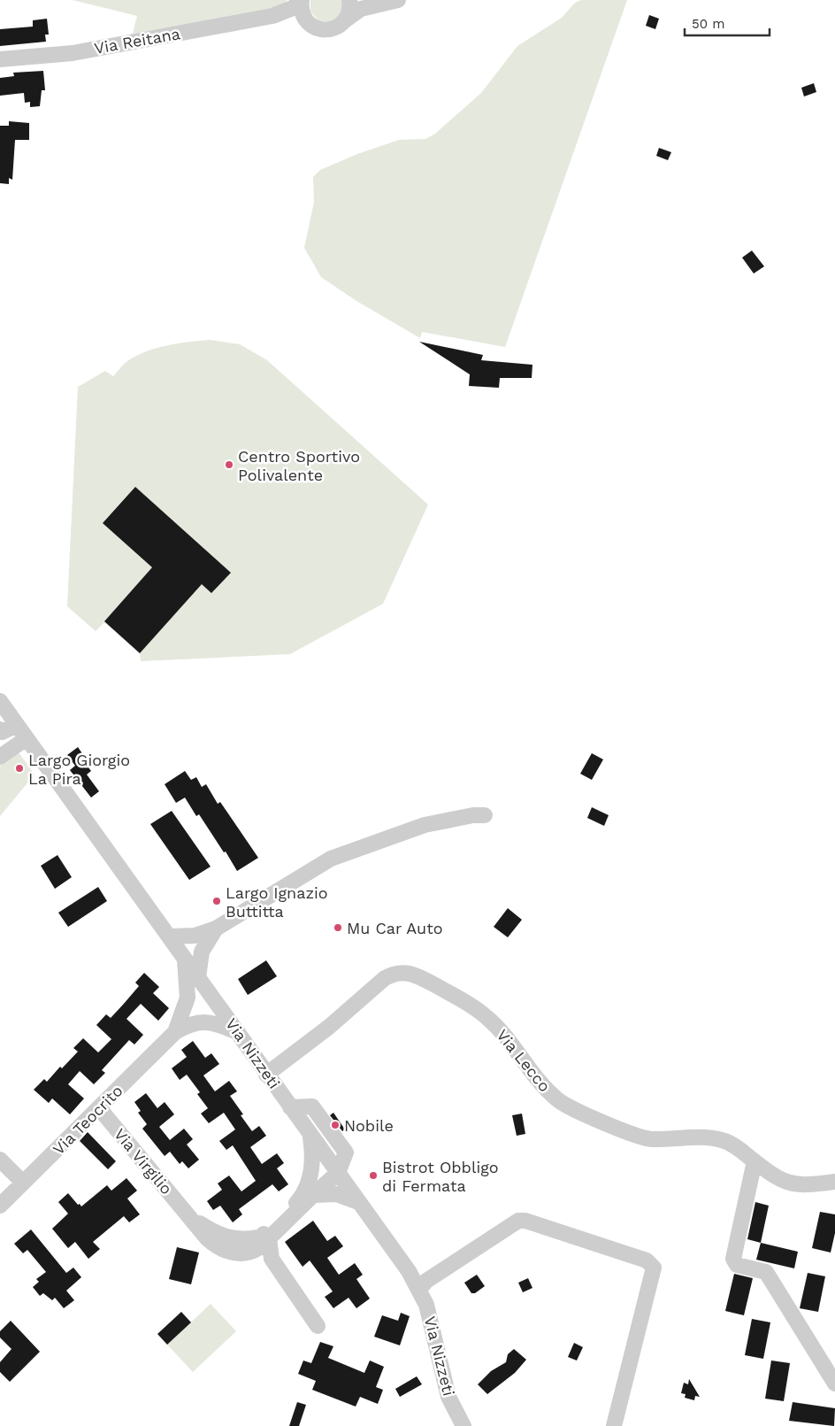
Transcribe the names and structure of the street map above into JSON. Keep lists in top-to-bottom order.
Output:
{
  "streets": {
    "street": [
      "Via Reitana",
      "Via Nizzeti",
      "Via Lecco",
      "Via Teocrito",
      "Via Virgilio"
    ]
  },
  "crossings": [
    ["Via Nizzeti", "Via Lecco"],
    ["Via Teocrito", "Via Virgilio"]
  ],
  "places": [
    "Centro Sportivo Polivalente",
    "Largo Giorgio La Pira",
    "Largo Ignazio Buttitta",
    "Mu Car Auto",
    "Nobile",
    "Bistrot Obbligo di Fermata"
  ],
  "scale_bar": "50 m"
}
